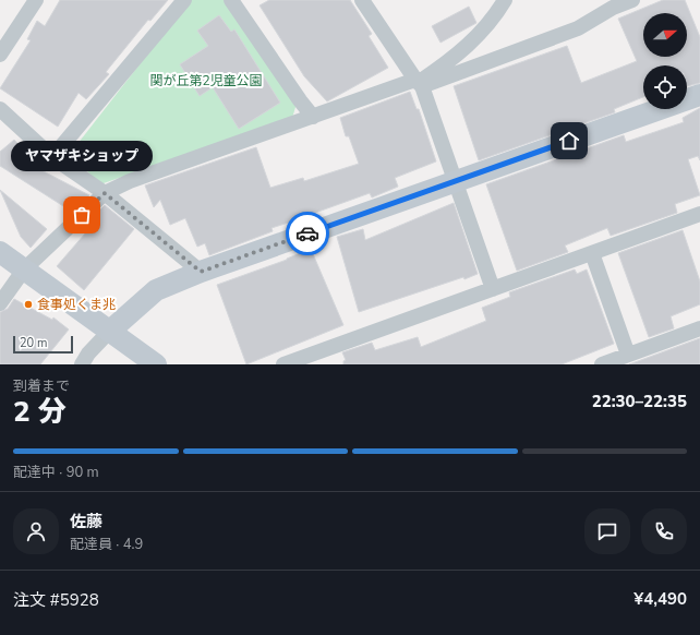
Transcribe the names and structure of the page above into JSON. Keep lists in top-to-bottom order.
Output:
{
  "parks": ["関が丘第2児童公園"],
  "places": ["ヤマザキショップ", "食事処くま兆"],
  "scale_bar": "20 m",
  "north": "right",
  "page": {
    "bubble": "ヤマザキショップ",
    "scale": "20 m",
    "heading": ["2 分", "到着まで", "22:30–22:35"],
    "panel": [
      "佐藤",
      "配達員 · 4.9",
      "注文 #5928",
      "¥4,490"
    ],
    "bar": "配達中 · 90 m"
  }
}
